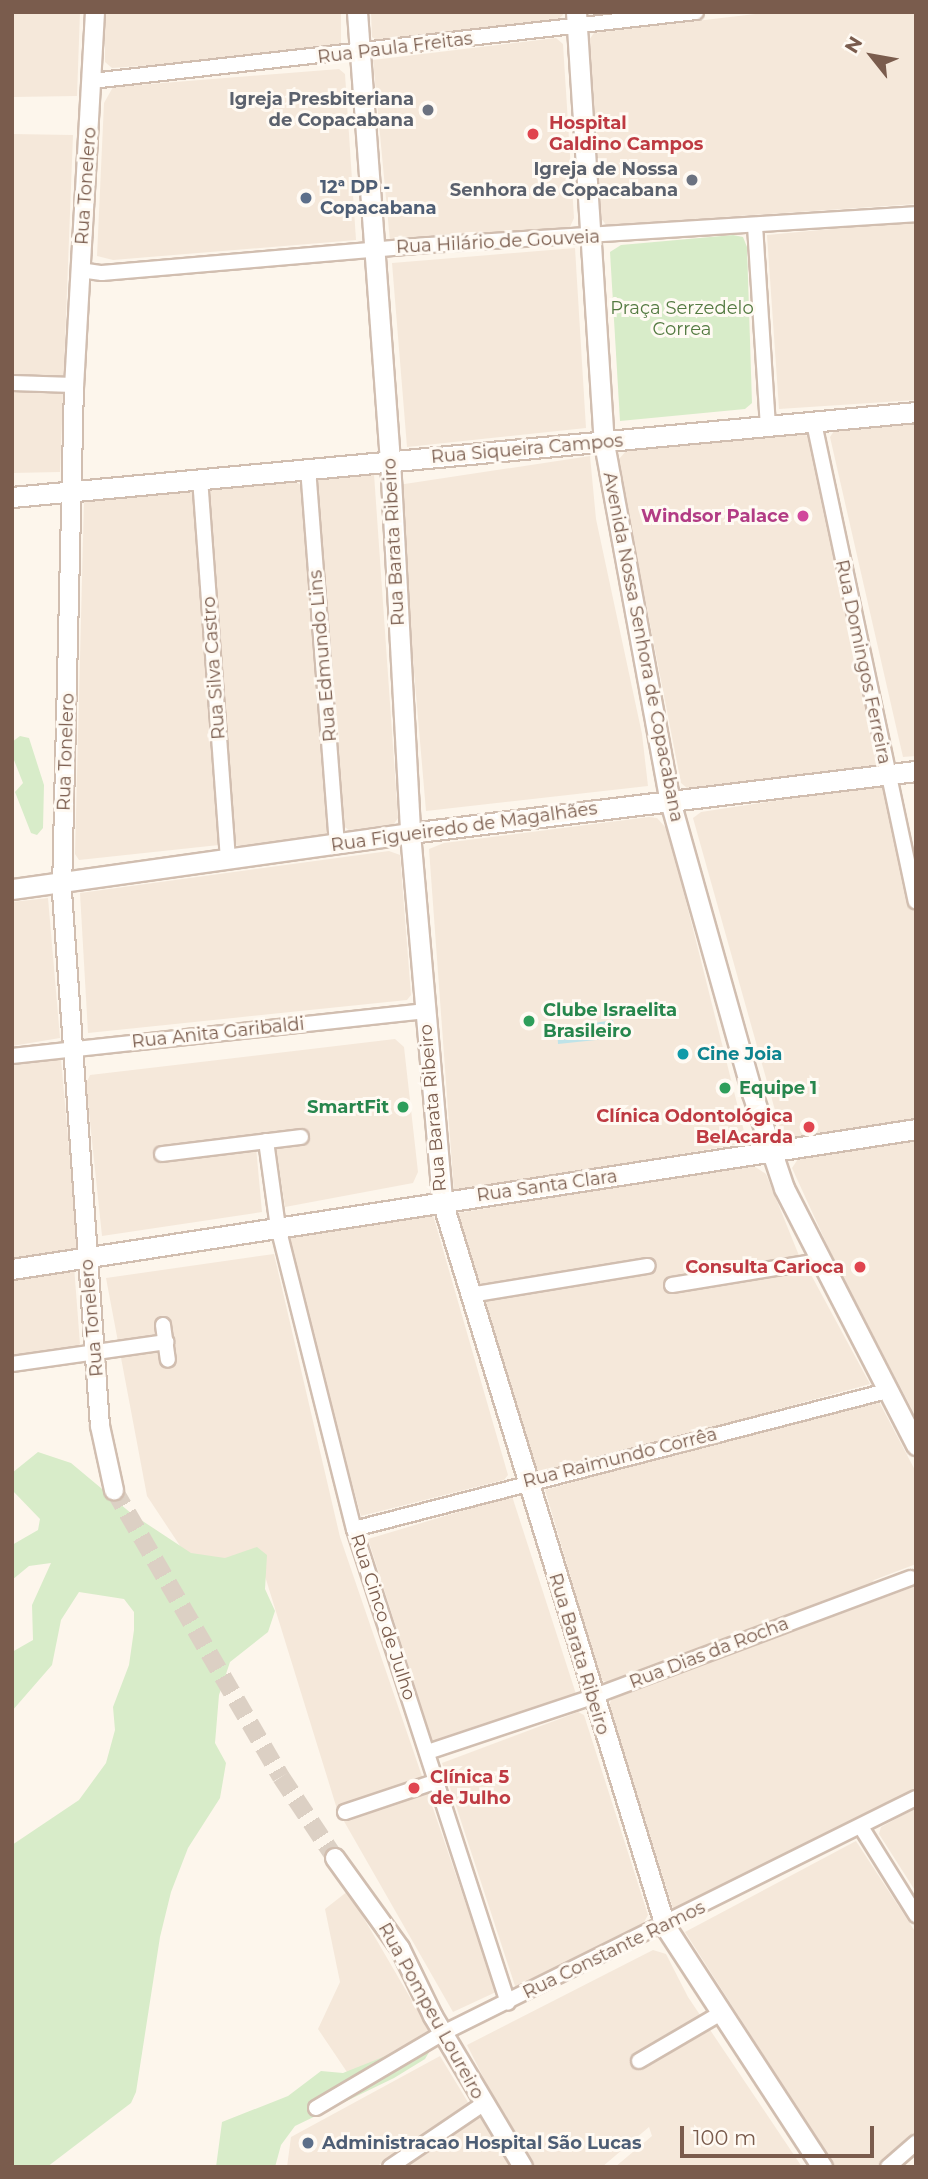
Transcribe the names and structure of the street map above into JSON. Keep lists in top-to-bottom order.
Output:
{
  "streets": {
    "main road": [
      "Rua Siqueira Campos",
      "Rua Barata Ribeiro",
      "Avenida Nossa Senhora de Copacabana",
      "Rua Figueiredo de Magalhães",
      "Rua Santa Clara"
    ],
    "street": [
      "Rua Paula Freitas",
      "Rua Tonelero",
      "Rua Hilário de Gouveia",
      "Rua Edmundo Lins",
      "Rua Domingos Ferreira",
      "Rua Silva Castro",
      "Rua Anita Garibaldi",
      "Rua Raimundo Corrêa",
      "Rua Cinco de Julho",
      "Rua Dias da Rocha",
      "Rua Constante Ramos",
      "Rua Pompeu Loureiro"
    ]
  },
  "crossings": [
    ["Rua Paula Freitas", "Rua Tonelero"],
    ["Rua Paula Freitas", "Rua Barata Ribeiro"],
    ["Rua Paula Freitas", "Avenida Nossa Senhora de Copacabana"],
    ["Rua Tonelero", "Rua Hilário de Gouveia"],
    ["Rua Tonelero", "Rua Siqueira Campos"],
    ["Rua Tonelero", "Rua Figueiredo de Magalhães"],
    ["Rua Tonelero", "Rua Anita Garibaldi"],
    ["Rua Tonelero", "Rua Santa Clara"],
    ["Rua Hilário de Gouveia", "Rua Barata Ribeiro"],
    ["Rua Hilário de Gouveia", "Avenida Nossa Senhora de Copacabana"],
    ["Rua Siqueira Campos", "Rua Barata Ribeiro"],
    ["Rua Siqueira Campos", "Avenida Nossa Senhora de Copacabana"],
    ["Rua Siqueira Campos", "Rua Edmundo Lins"],
    ["Rua Siqueira Campos", "Rua Domingos Ferreira"],
    ["Rua Siqueira Campos", "Rua Silva Castro"],
    ["Rua Barata Ribeiro", "Rua Figueiredo de Magalhães"],
    ["Rua Barata Ribeiro", "Rua Anita Garibaldi"],
    ["Rua Barata Ribeiro", "Rua Santa Clara"],
    ["Rua Barata Ribeiro", "Rua Raimundo Corrêa"],
    ["Rua Barata Ribeiro", "Rua Dias da Rocha"],
    ["Rua Barata Ribeiro", "Rua Constante Ramos"],
    ["Avenida Nossa Senhora de Copacabana", "Rua Figueiredo de Magalhães"],
    ["Avenida Nossa Senhora de Copacabana", "Rua Santa Clara"],
    ["Avenida Nossa Senhora de Copacabana", "Rua Raimundo Corrêa"],
    ["Rua Edmundo Lins", "Rua Figueiredo de Magalhães"],
    ["Rua Domingos Ferreira", "Rua Figueiredo de Magalhães"],
    ["Rua Silva Castro", "Rua Figueiredo de Magalhães"],
    ["Rua Santa Clara", "Rua Cinco de Julho"],
    ["Rua Raimundo Corrêa", "Rua Cinco de Julho"],
    ["Rua Cinco de Julho", "Rua Dias da Rocha"],
    ["Rua Cinco de Julho", "Rua Constante Ramos"],
    ["Rua Constante Ramos", "Rua Pompeu Loureiro"]
  ],
  "parks": ["Praça Serzedelo Correa"],
  "places": [
    "Igreja Presbiteriana de Copacabana",
    "Hospital Galdino Campos",
    "Igreja de Nossa Senhora de Copacabana",
    "12ª DP - Copacabana",
    "Windsor Palace",
    "Clube Israelita Brasileiro",
    "Cine Joia",
    "Equipe 1",
    "SmartFit",
    "Clínica Odontológica BelAcarda",
    "Consulta Carioca",
    "Clínica 5 de Julho",
    "Administracao Hospital São Lucas"
  ],
  "scale_bar": "100 m",
  "north": "top left"
}
